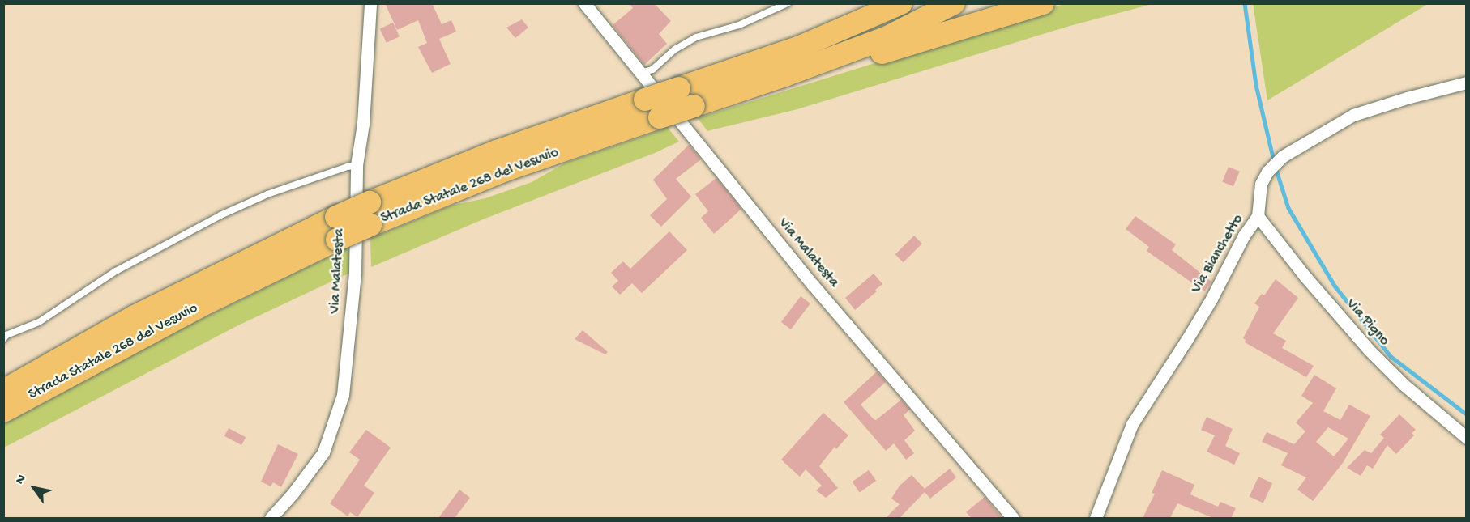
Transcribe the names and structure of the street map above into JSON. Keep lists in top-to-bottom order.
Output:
{
  "streets": {
    "highway": ["Strada Statale 268 del Vesuvio"],
    "street": ["Via Malatesta", "Via Bianchetto", "Via Pigno"]
  },
  "crossings": [
    ["Via Bianchetto", "Via Pigno"]
  ],
  "north": "top left"
}
